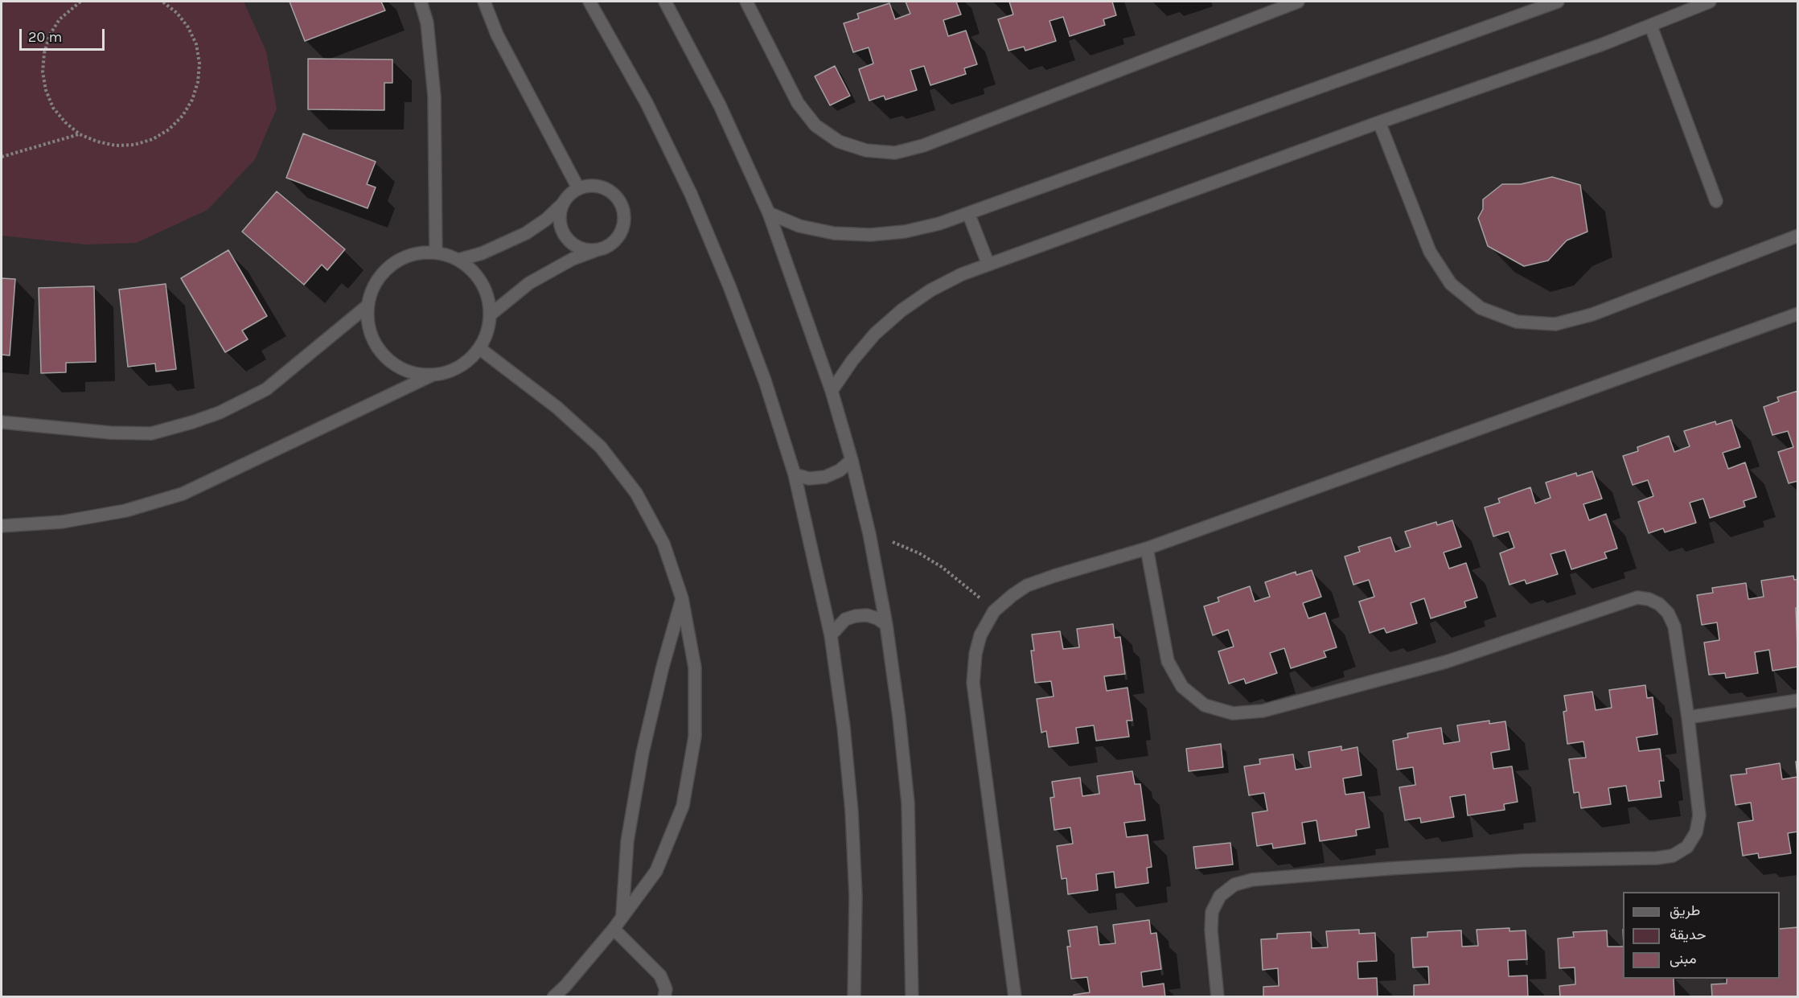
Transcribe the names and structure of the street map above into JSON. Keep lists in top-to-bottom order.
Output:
{
  "legend": ["طريق", "حديقة", "مبنى"],
  "scale_bar": "20 m"
}
